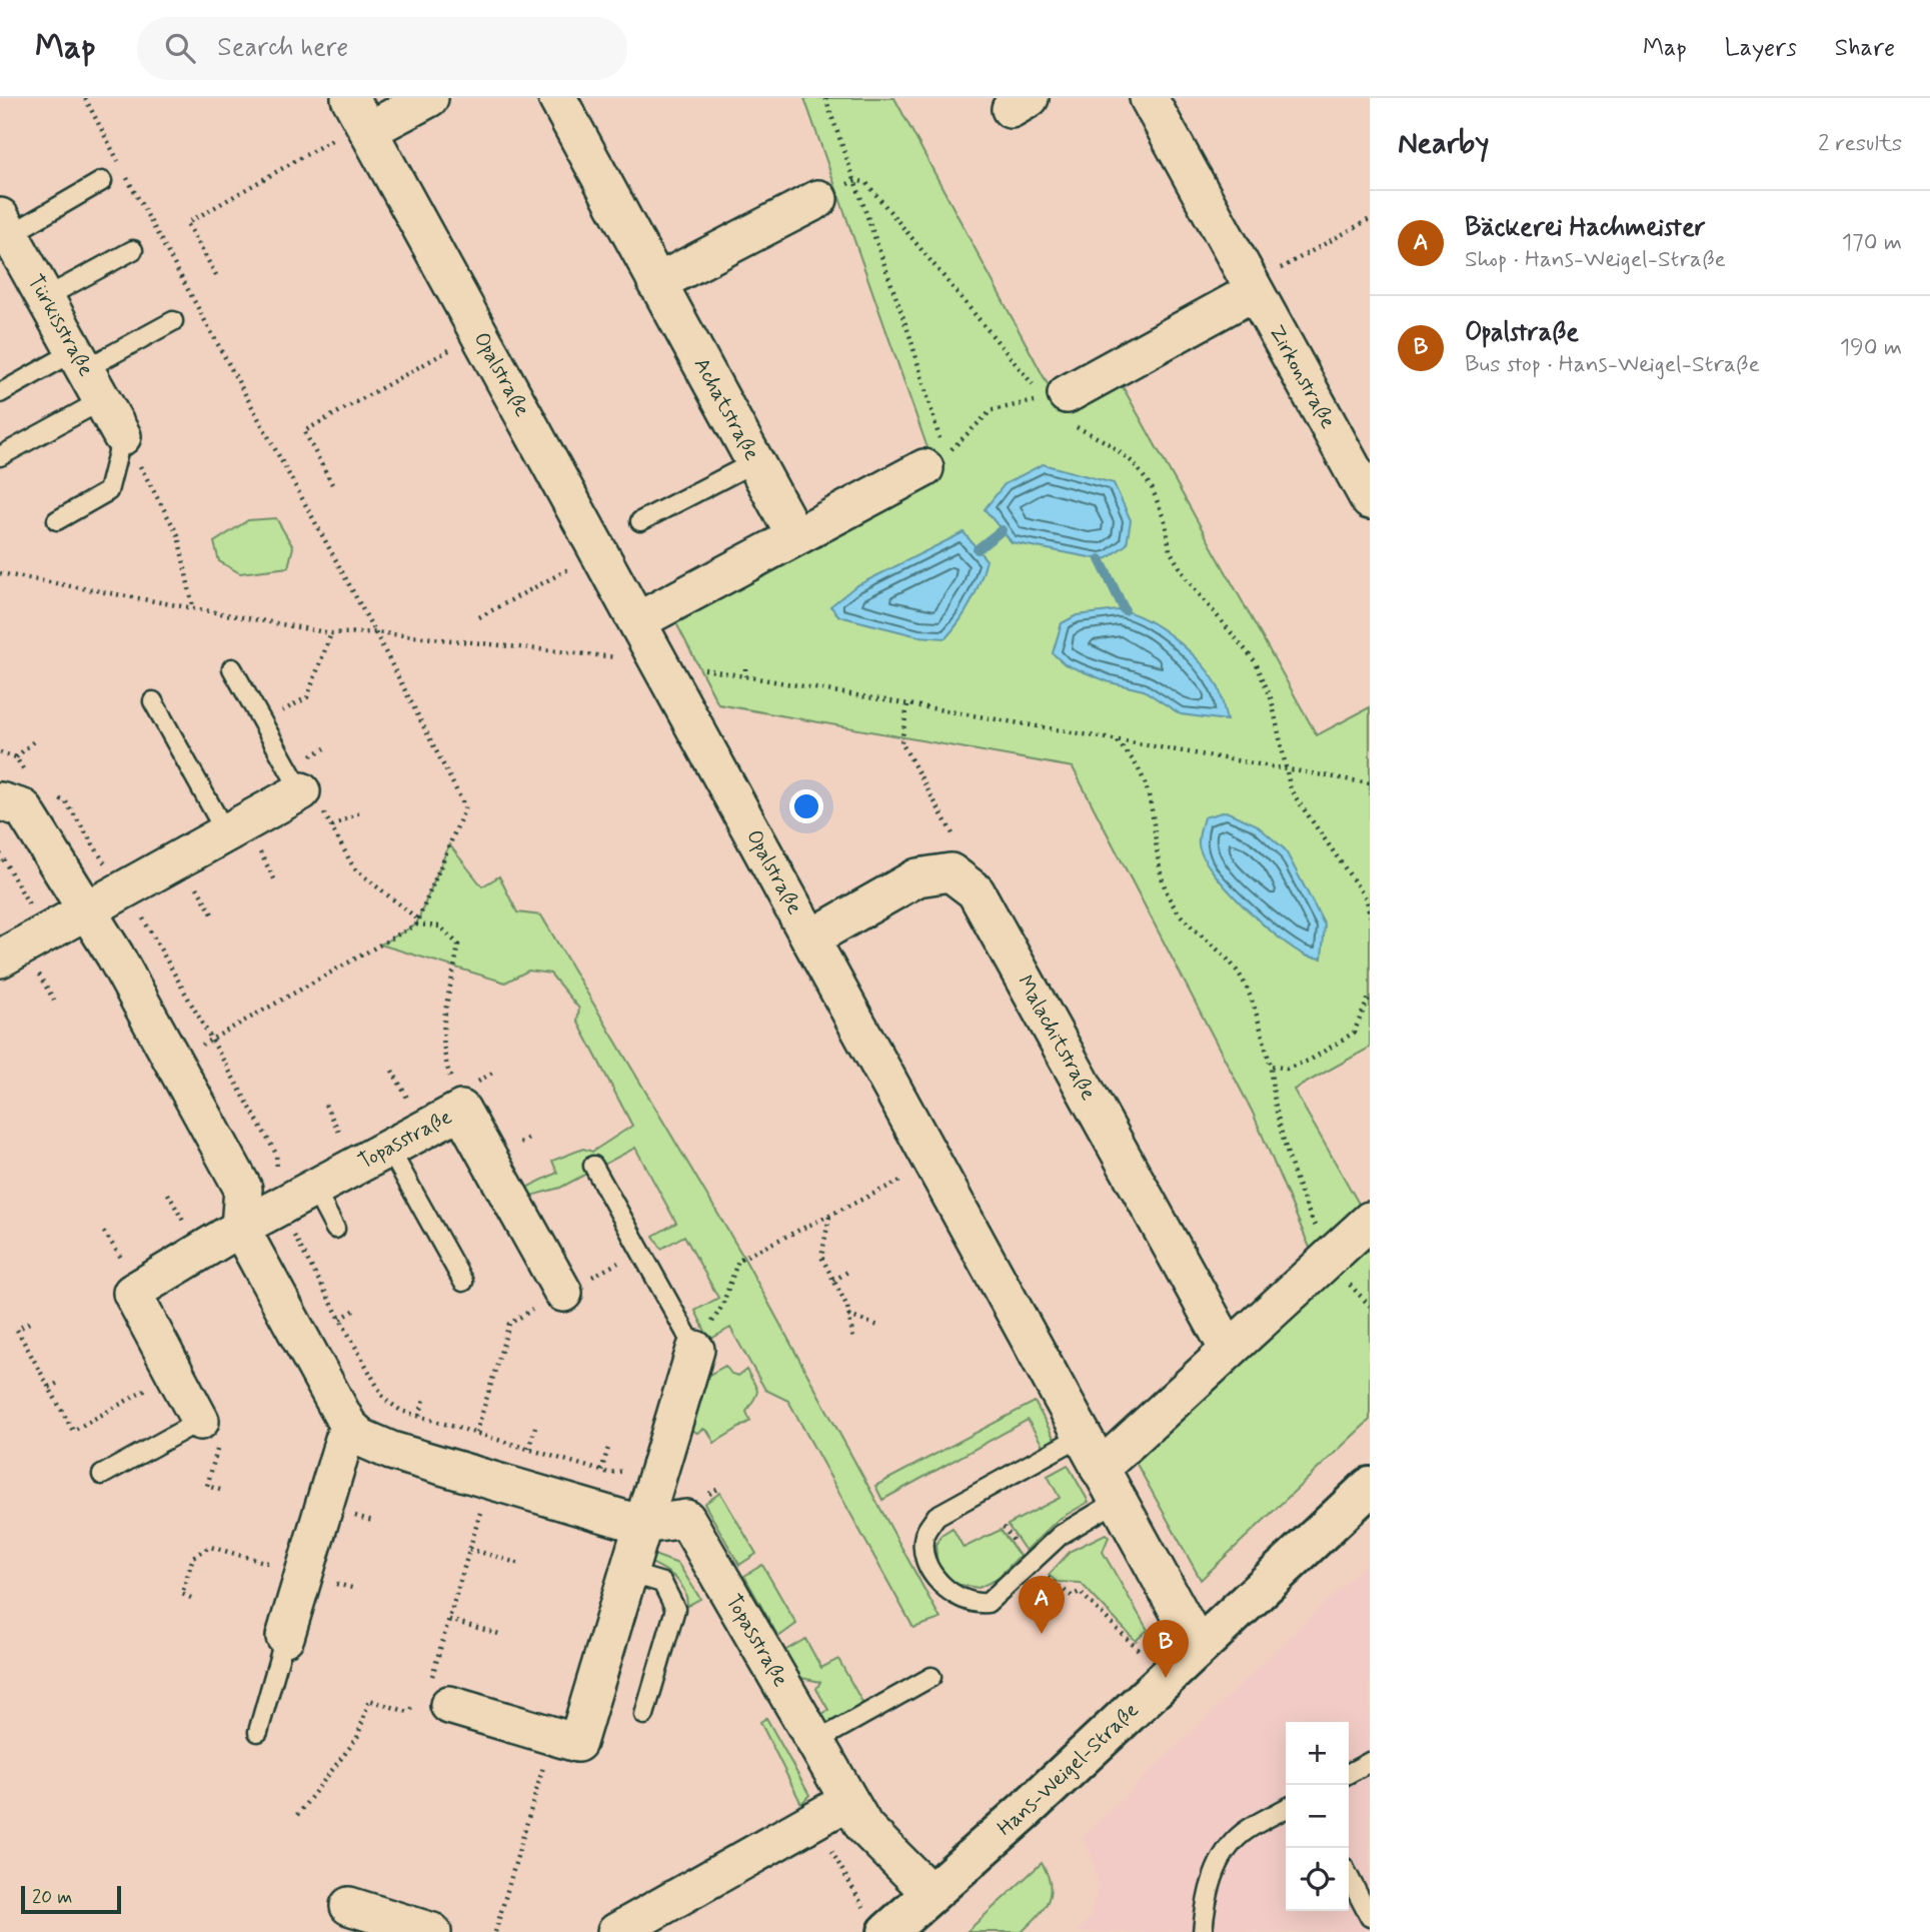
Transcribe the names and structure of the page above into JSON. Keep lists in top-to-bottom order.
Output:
{
  "streets": {
    "street": [
      "Türkisstraße",
      "Opalstraße",
      "Zirkonstraße",
      "Achatstraße",
      "Malachitstraße",
      "Topasstraße",
      "Hans-Weigel-Straße"
    ]
  },
  "crossings": [
    ["Opalstraße", "Hans-Weigel-Straße"],
    ["Topasstraße", "Hans-Weigel-Straße"]
  ],
  "scale_bar": "20 m",
  "page": {
    "header": "Map",
    "search": "Search here",
    "nav": ["Map", "Layers", "Share"],
    "heading": ["Nearby", "2 results"],
    "list": [
      {
        "mark": "A",
        "name": "Bäckerei Hachmeister",
        "note": "Shop · Hans-Weigel-Straße",
        "value": "170 m"
      },
      {
        "mark": "B",
        "name": "Opalstraße",
        "note": "Bus stop · Hans-Weigel-Straße",
        "value": "190 m"
      }
    ],
    "pins": ["A", "B"],
    "map_buttons": ["+", "−"],
    "scale": "20 m"
  }
}
